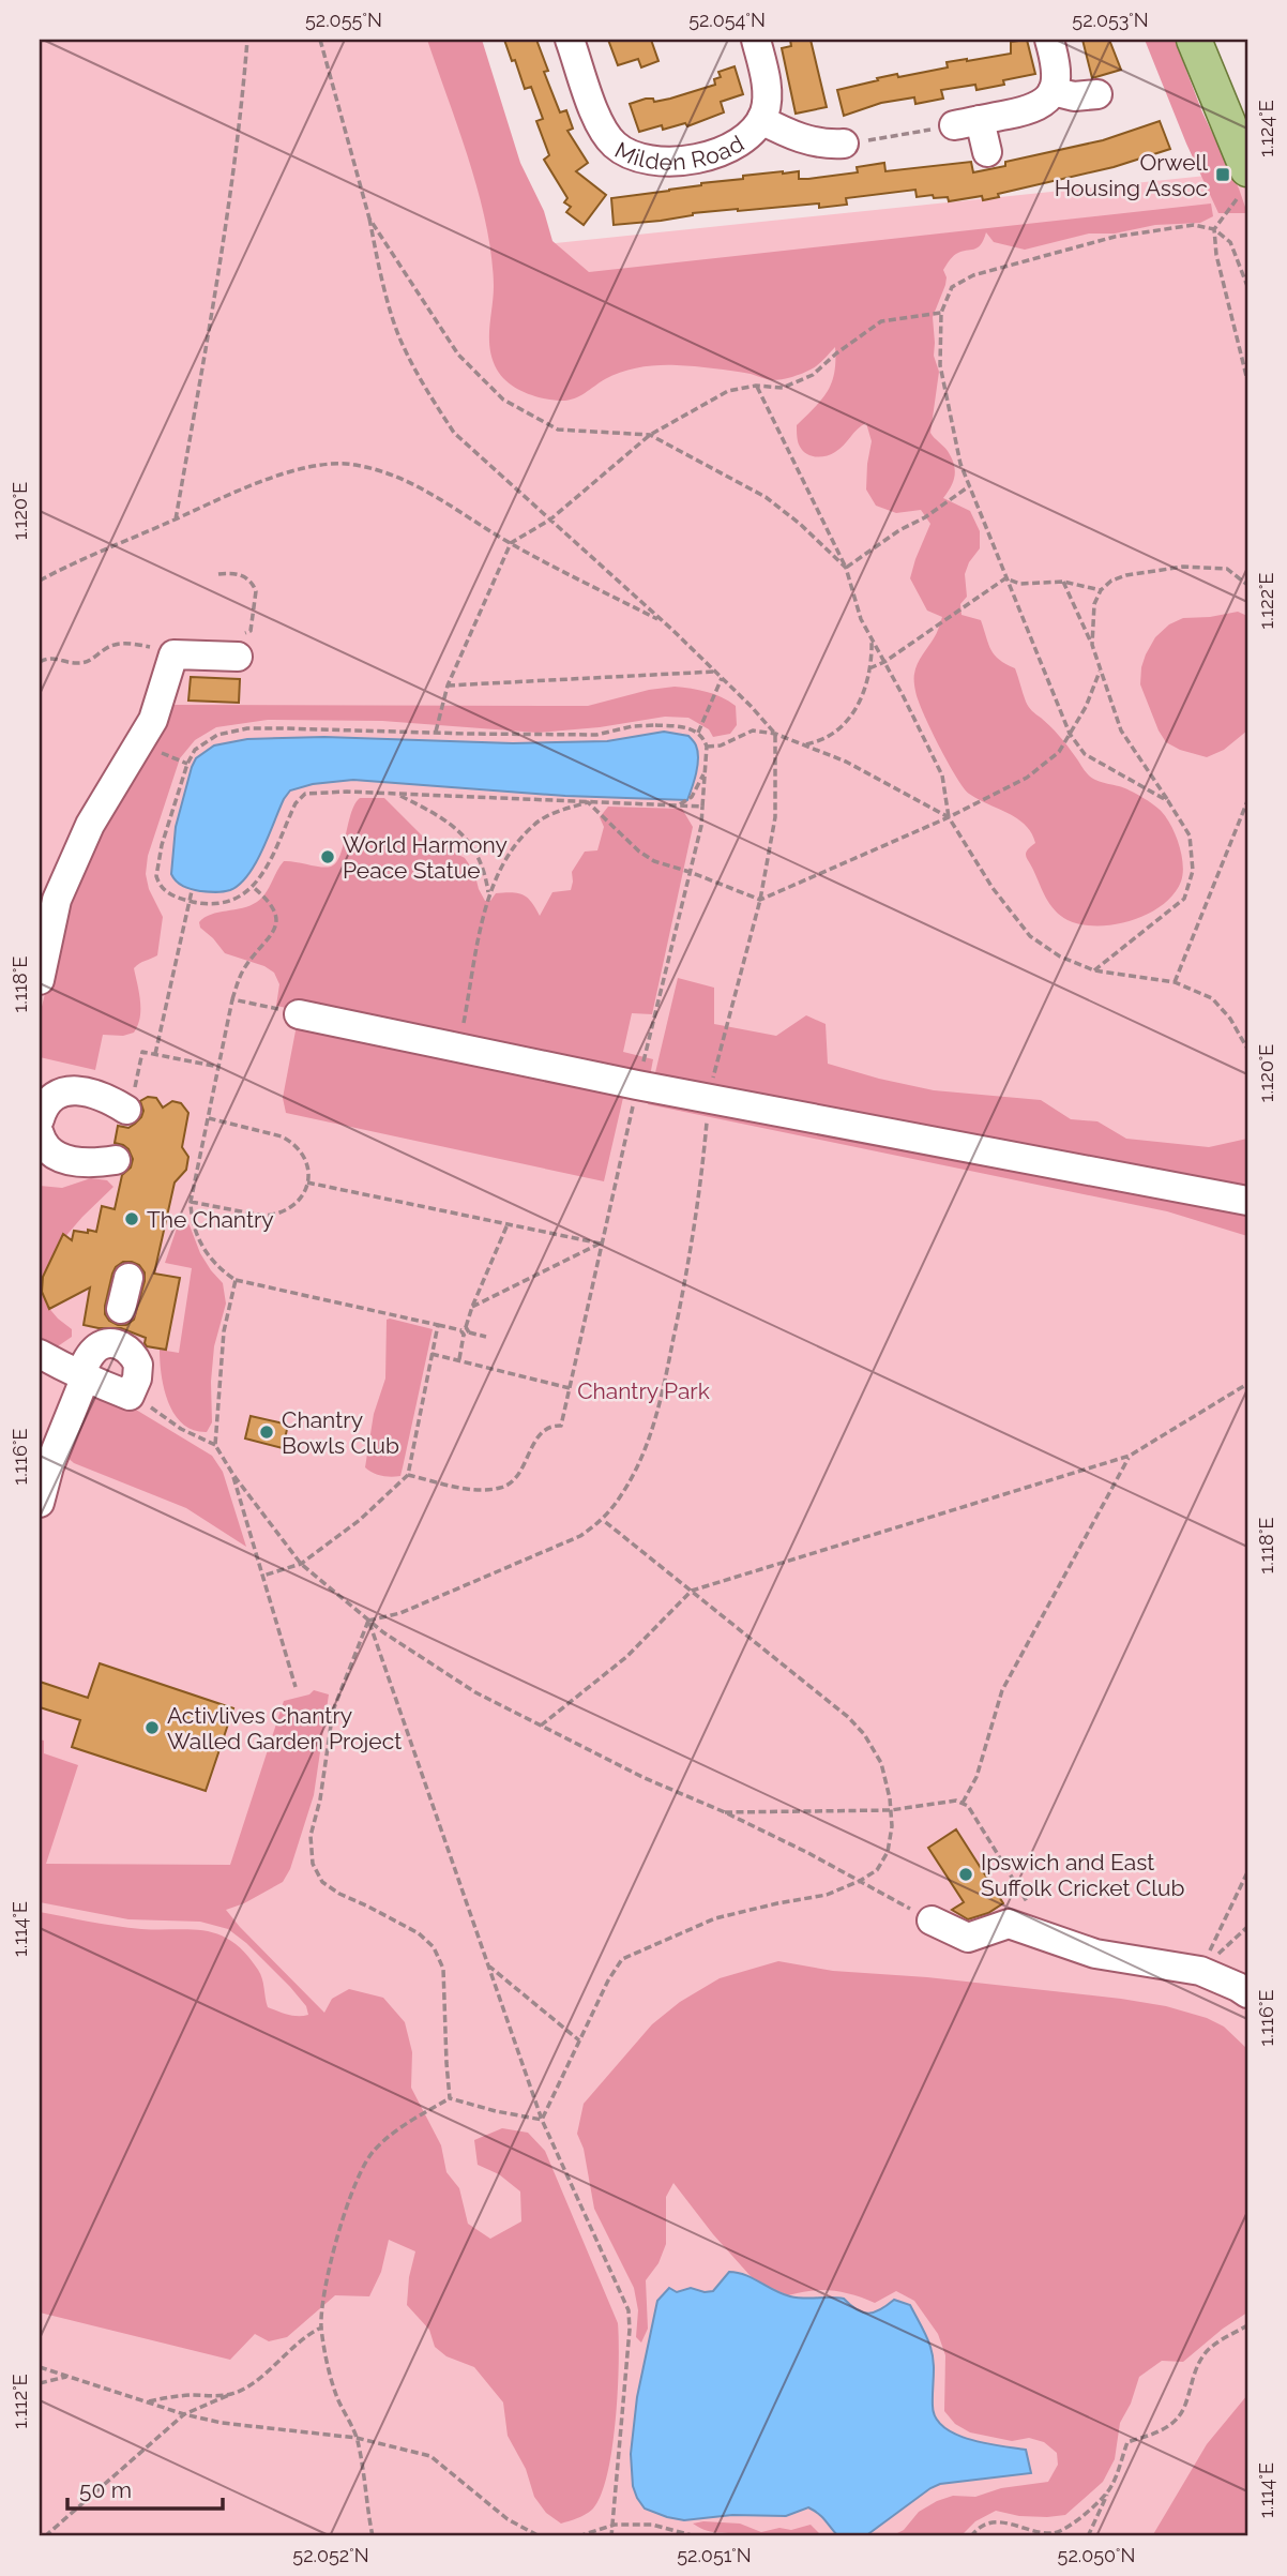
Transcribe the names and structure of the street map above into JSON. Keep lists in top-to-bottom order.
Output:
{
  "streets": {
    "street": ["Milden Road"]
  },
  "parks": ["Chantry Park"],
  "places": {
    "transit": ["Orwell Housing Assoc"],
    "other": [
      "World Harmony Peace Statue",
      "The Chantry",
      "Chantry Bowls Club",
      "Activlives Chantry Walled Garden Project",
      "Ipswich and East Suffolk Cricket Club"
    ]
  },
  "scale_bar": "50 m",
  "coordinates": [
    "52.055°N",
    "52.054°N",
    "52.053°N",
    "1.124°E",
    "1.120°E",
    "1.122°E",
    "1.118°E",
    "1.116°E",
    "1.114°E",
    "1.112°E",
    "52.052°N",
    "52.051°N",
    "52.050°N"
  ]
}
